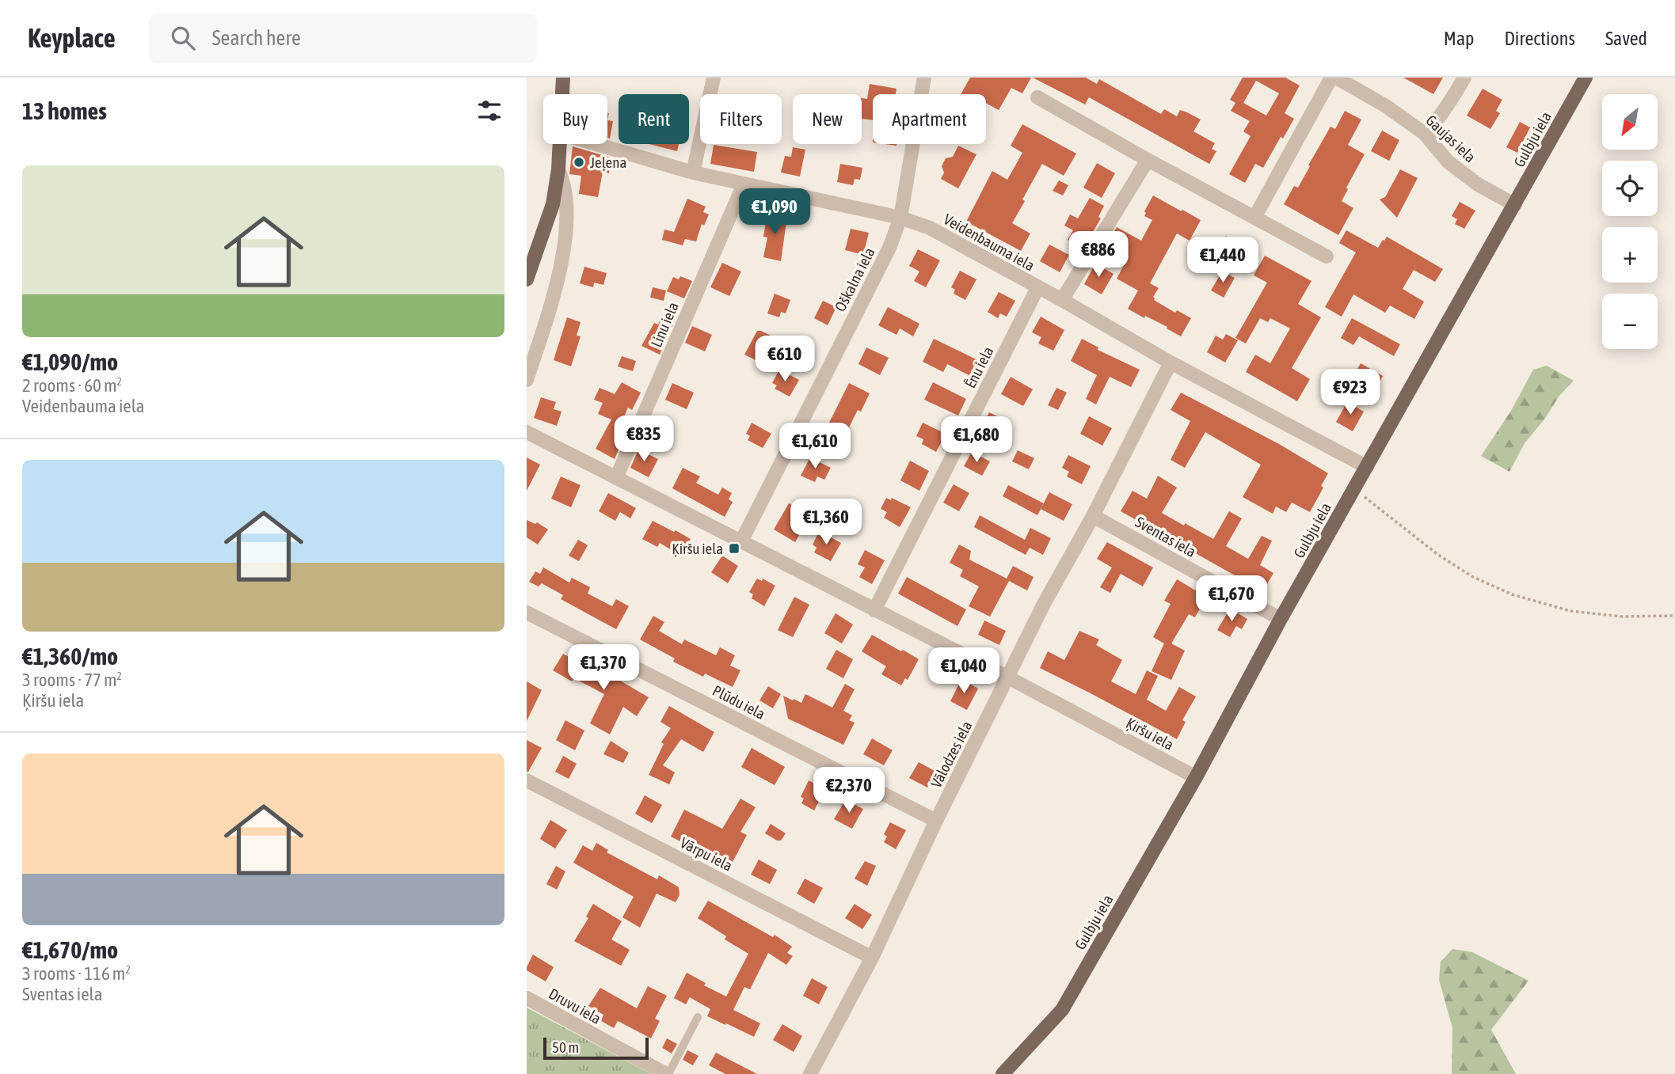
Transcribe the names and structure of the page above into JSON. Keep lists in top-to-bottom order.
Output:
{
  "streets": {
    "main road": ["Gulbju iela"],
    "street": [
      "Gaujas iela",
      "Veidenbauma iela",
      "Oškalna iela",
      "Linu iela",
      "Ēnu iela",
      "Sventas iela",
      "Plūdu iela",
      "Ķiršu iela",
      "Vālodzes iela",
      "Vārpu iela",
      "Druvu iela"
    ]
  },
  "crossings": [
    ["Gaujas iela", "Gulbju iela"],
    ["Gulbju iela", "Veidenbauma iela"],
    ["Gulbju iela", "Sventas iela"],
    ["Gulbju iela", "Ķiršu iela"],
    ["Veidenbauma iela", "Oškalna iela"],
    ["Veidenbauma iela", "Linu iela"],
    ["Veidenbauma iela", "Ēnu iela"],
    ["Veidenbauma iela", "Vālodzes iela"],
    ["Oškalna iela", "Ķiršu iela"],
    ["Linu iela", "Ķiršu iela"],
    ["Ēnu iela", "Ķiršu iela"],
    ["Sventas iela", "Vālodzes iela"],
    ["Plūdu iela", "Vālodzes iela"],
    ["Ķiršu iela", "Vālodzes iela"],
    ["Vālodzes iela", "Vārpu iela"]
  ],
  "places": {
    "other": ["Jeļena"],
    "transit": ["Ķiršu iela"]
  },
  "scale_bar": "50 m",
  "north": "bottom left",
  "page": {
    "header": "Keyplace",
    "search": "Search here",
    "nav": ["Map", "Directions", "Saved"],
    "heading": "13 homes",
    "map_buttons": ["+", "−"],
    "chip": [
      "Buy",
      "Rent",
      "Filters",
      "New",
      "Apartment"
    ],
    "list": [
      {
        "name": "€1,090/mo",
        "note": "2 rooms · 60 m² · Veidenbauma iela"
      },
      {
        "name": "€1,360/mo",
        "note": "3 rooms · 77 m² · Ķiršu iela"
      },
      {
        "name": "€1,670/mo",
        "note": "3 rooms · 116 m² · Sventas iela"
      }
    ],
    "price": [
      "€1,090",
      "€886",
      "€1,440",
      "€610",
      "€923",
      "€835",
      "€1,680",
      "€1,610",
      "€1,360",
      "€1,670",
      "€1,370",
      "€1,040",
      "€2,370"
    ],
    "scale": "50 m"
  }
}
